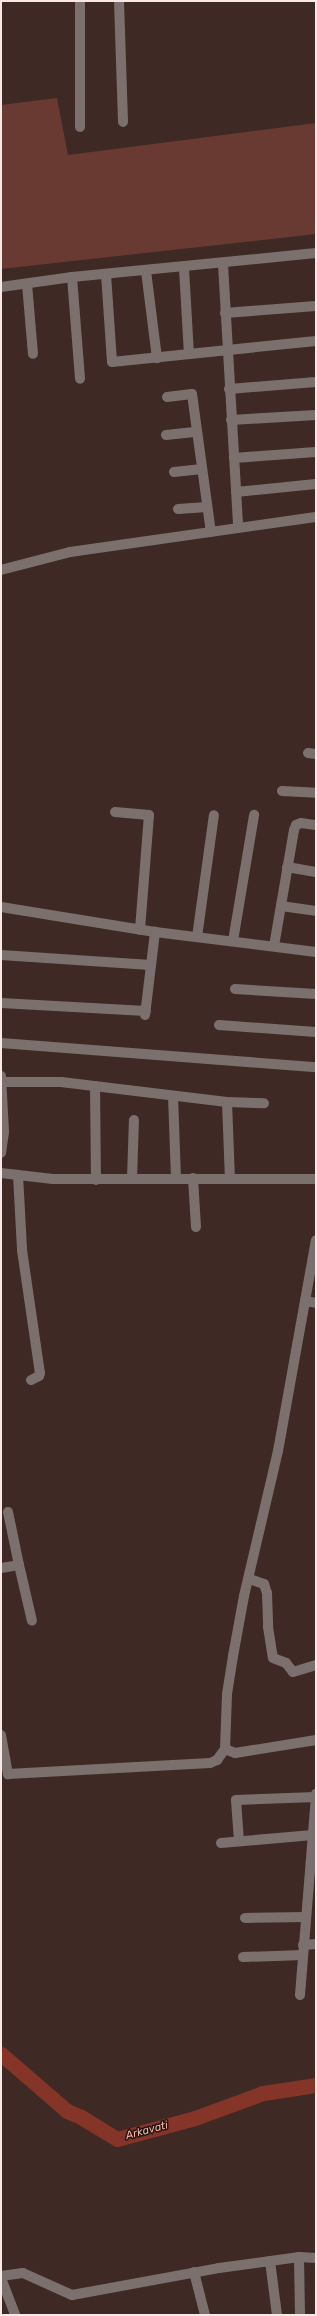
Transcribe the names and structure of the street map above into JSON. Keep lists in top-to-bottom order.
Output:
{
  "water": ["Arkavati"]
}
